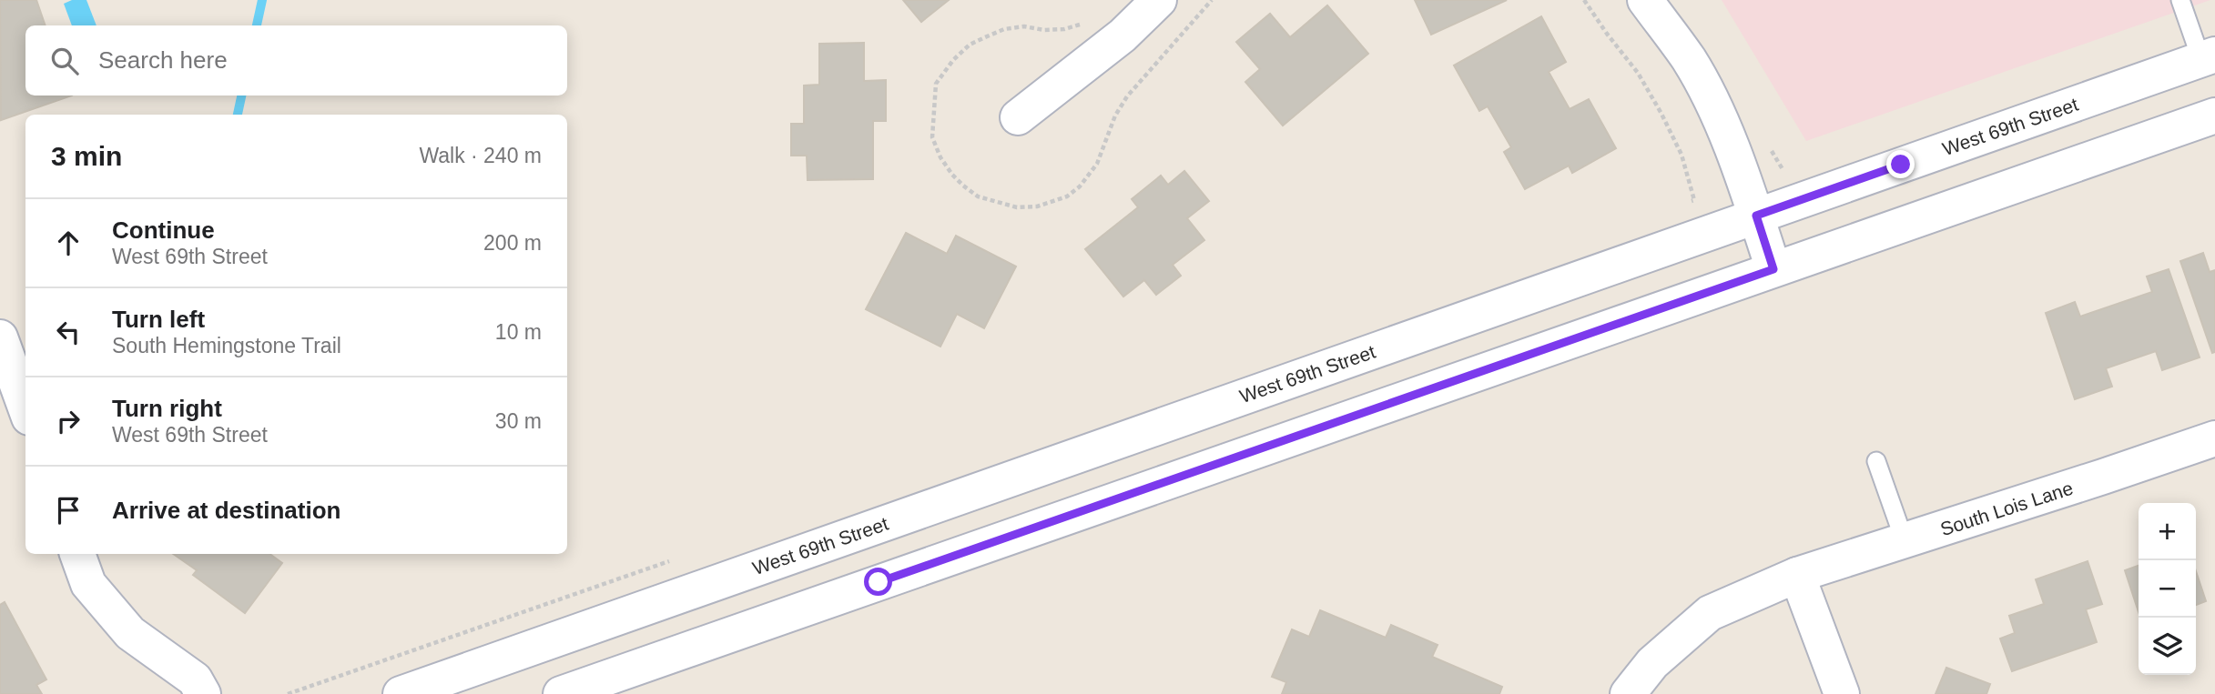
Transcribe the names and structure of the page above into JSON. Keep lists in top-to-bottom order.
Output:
{
  "streets": {
    "main road": ["West 69th Street", "South Lois Lane"]
  },
  "page": {
    "search": "Search here",
    "heading": ["3 min", "Walk · 240 m"],
    "list": [
      ["Continue", "West 69th Street", "200 m"],
      ["Turn left", "South Hemingstone Trail", "10 m"],
      ["Turn right", "West 69th Street", "30 m"],
      "Arrive at destination"
    ],
    "map_buttons": ["+", "−"]
  }
}
